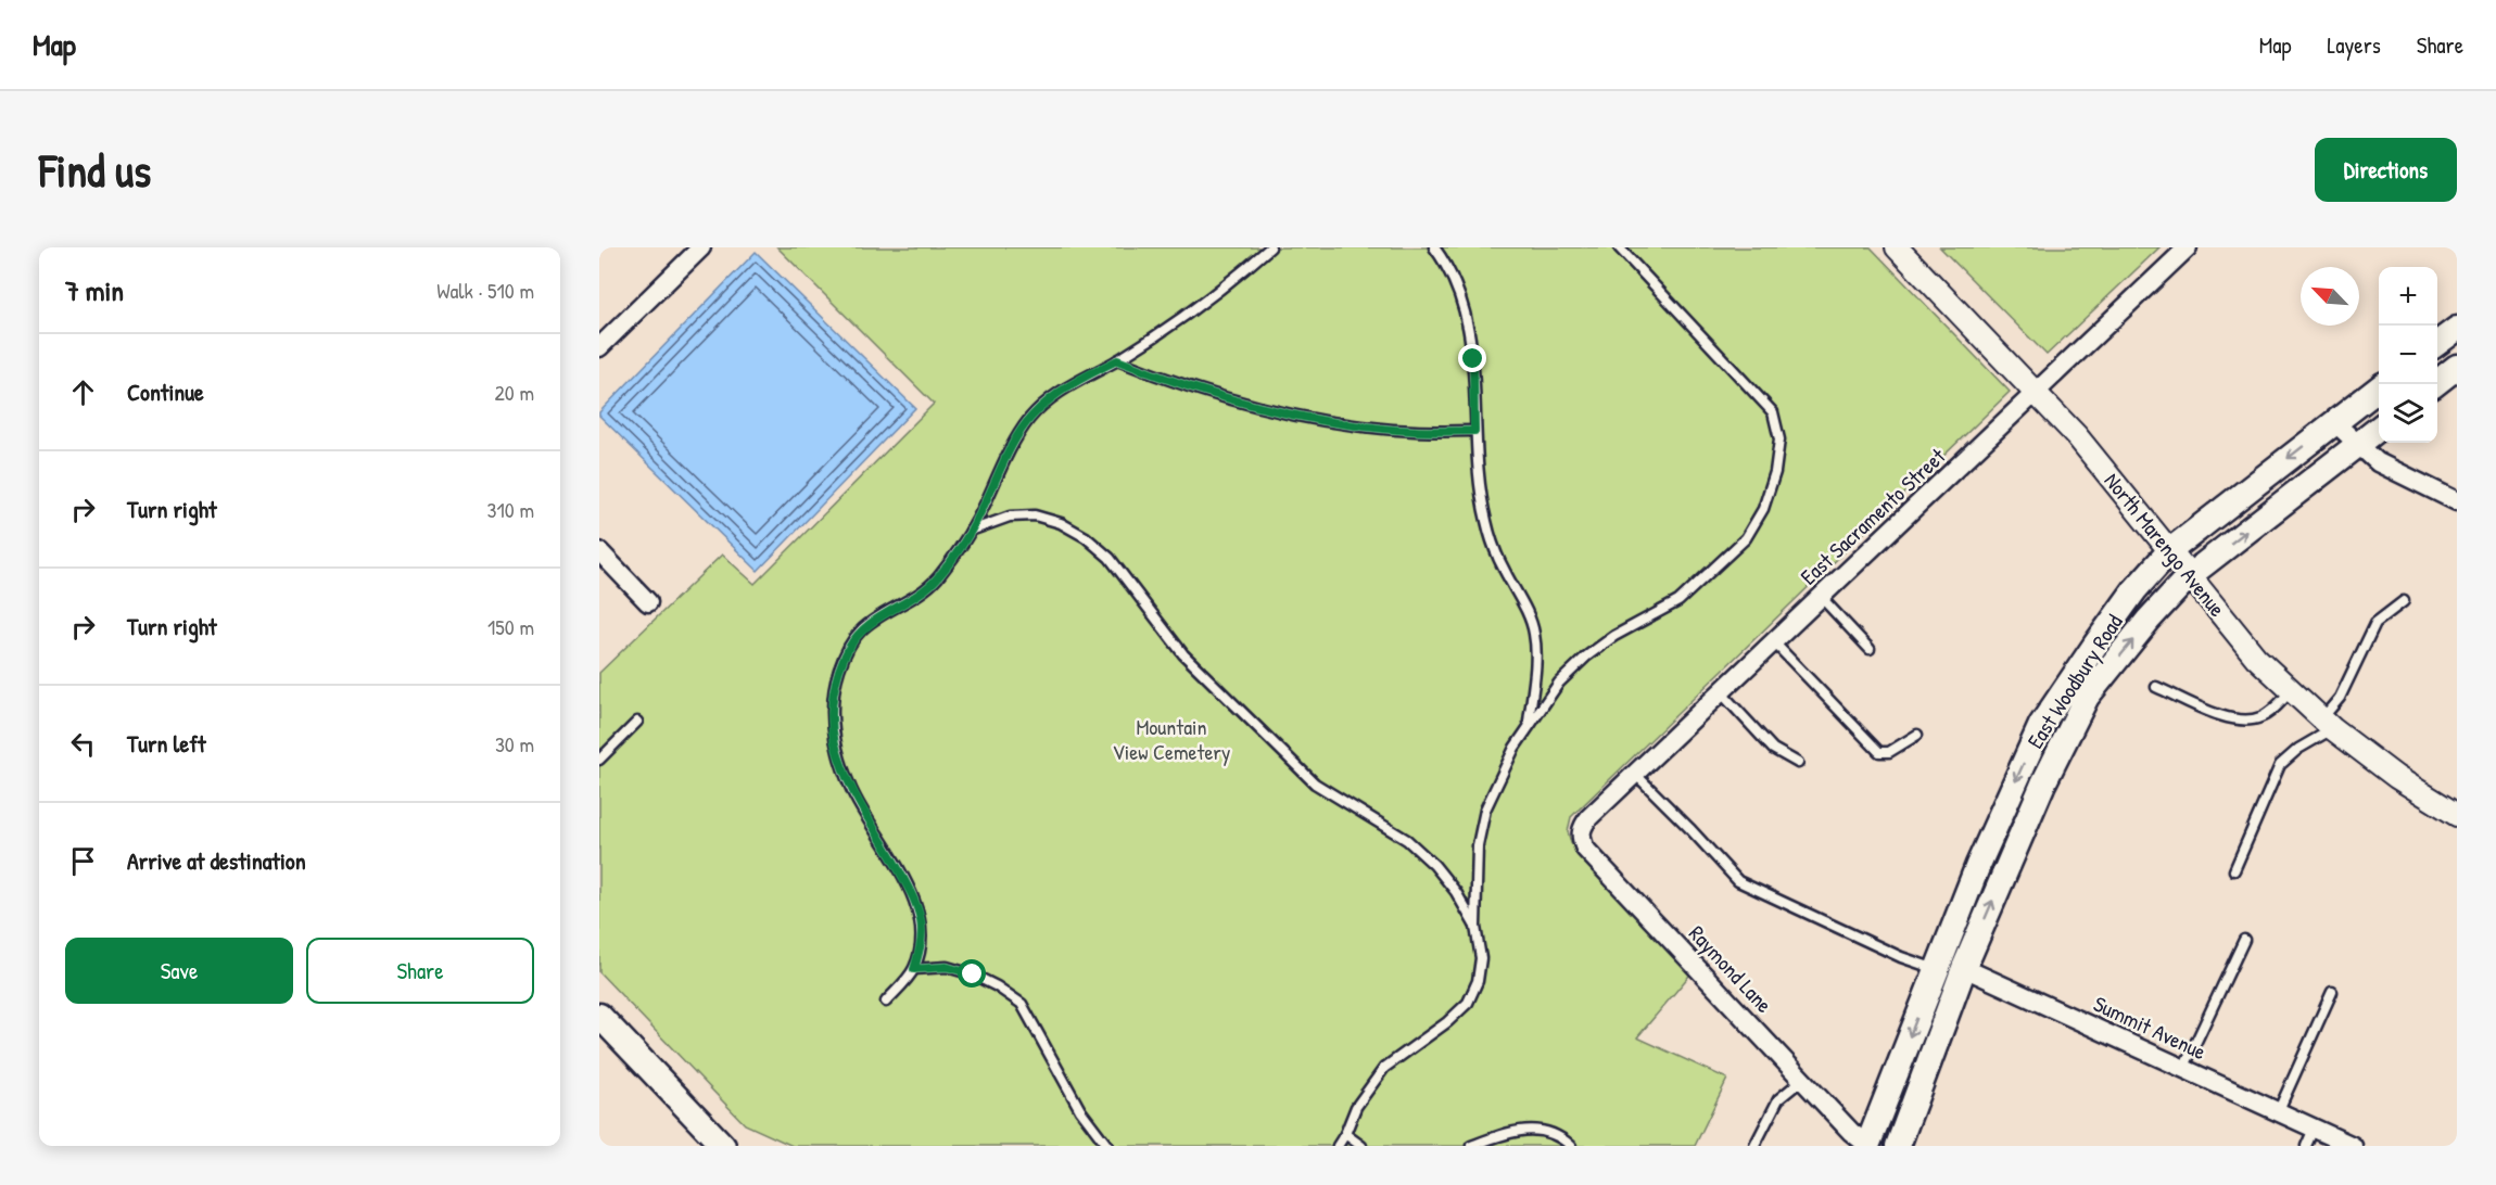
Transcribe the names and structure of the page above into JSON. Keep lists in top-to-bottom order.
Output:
{
  "streets": {
    "main road": ["East Woodbury Road"],
    "street": [
      "East Sacramento Street",
      "North Marengo Avenue",
      "Raymond Lane",
      "Summit Avenue"
    ]
  },
  "crossings": [
    ["East Sacramento Street", "North Marengo Avenue"],
    ["East Sacramento Street", "Raymond Lane"],
    ["North Marengo Avenue", "East Woodbury Road"],
    ["East Woodbury Road", "Raymond Lane"],
    ["East Woodbury Road", "Summit Avenue"]
  ],
  "parks": ["Mountain View Cemetery"],
  "north": "top left",
  "page": {
    "header": "Map",
    "nav": ["Map", "Layers", "Share"],
    "buttons": [
      "Directions",
      ["Save", "Share"]
    ],
    "title": "Find us",
    "heading": ["7 min", "Walk · 510 m"],
    "map_buttons": ["+", "−"],
    "list": [
      ["Continue", "20 m"],
      ["Turn right", "310 m"],
      ["Turn right", "150 m"],
      ["Turn left", "30 m"],
      "Arrive at destination"
    ]
  }
}
